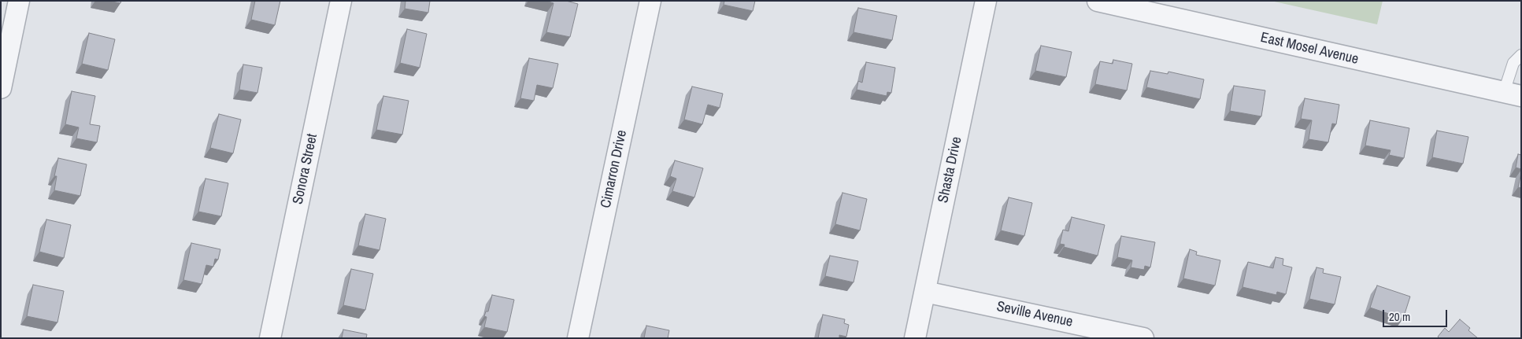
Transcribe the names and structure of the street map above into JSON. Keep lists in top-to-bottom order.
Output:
{
  "streets": {
    "street": [
      "East Mosel Avenue",
      "Sonora Street",
      "Cimarron Drive",
      "Shasta Drive",
      "Seville Avenue"
    ]
  },
  "crossings": [
    ["Shasta Drive", "Seville Avenue"]
  ],
  "scale_bar": "20 m"
}
